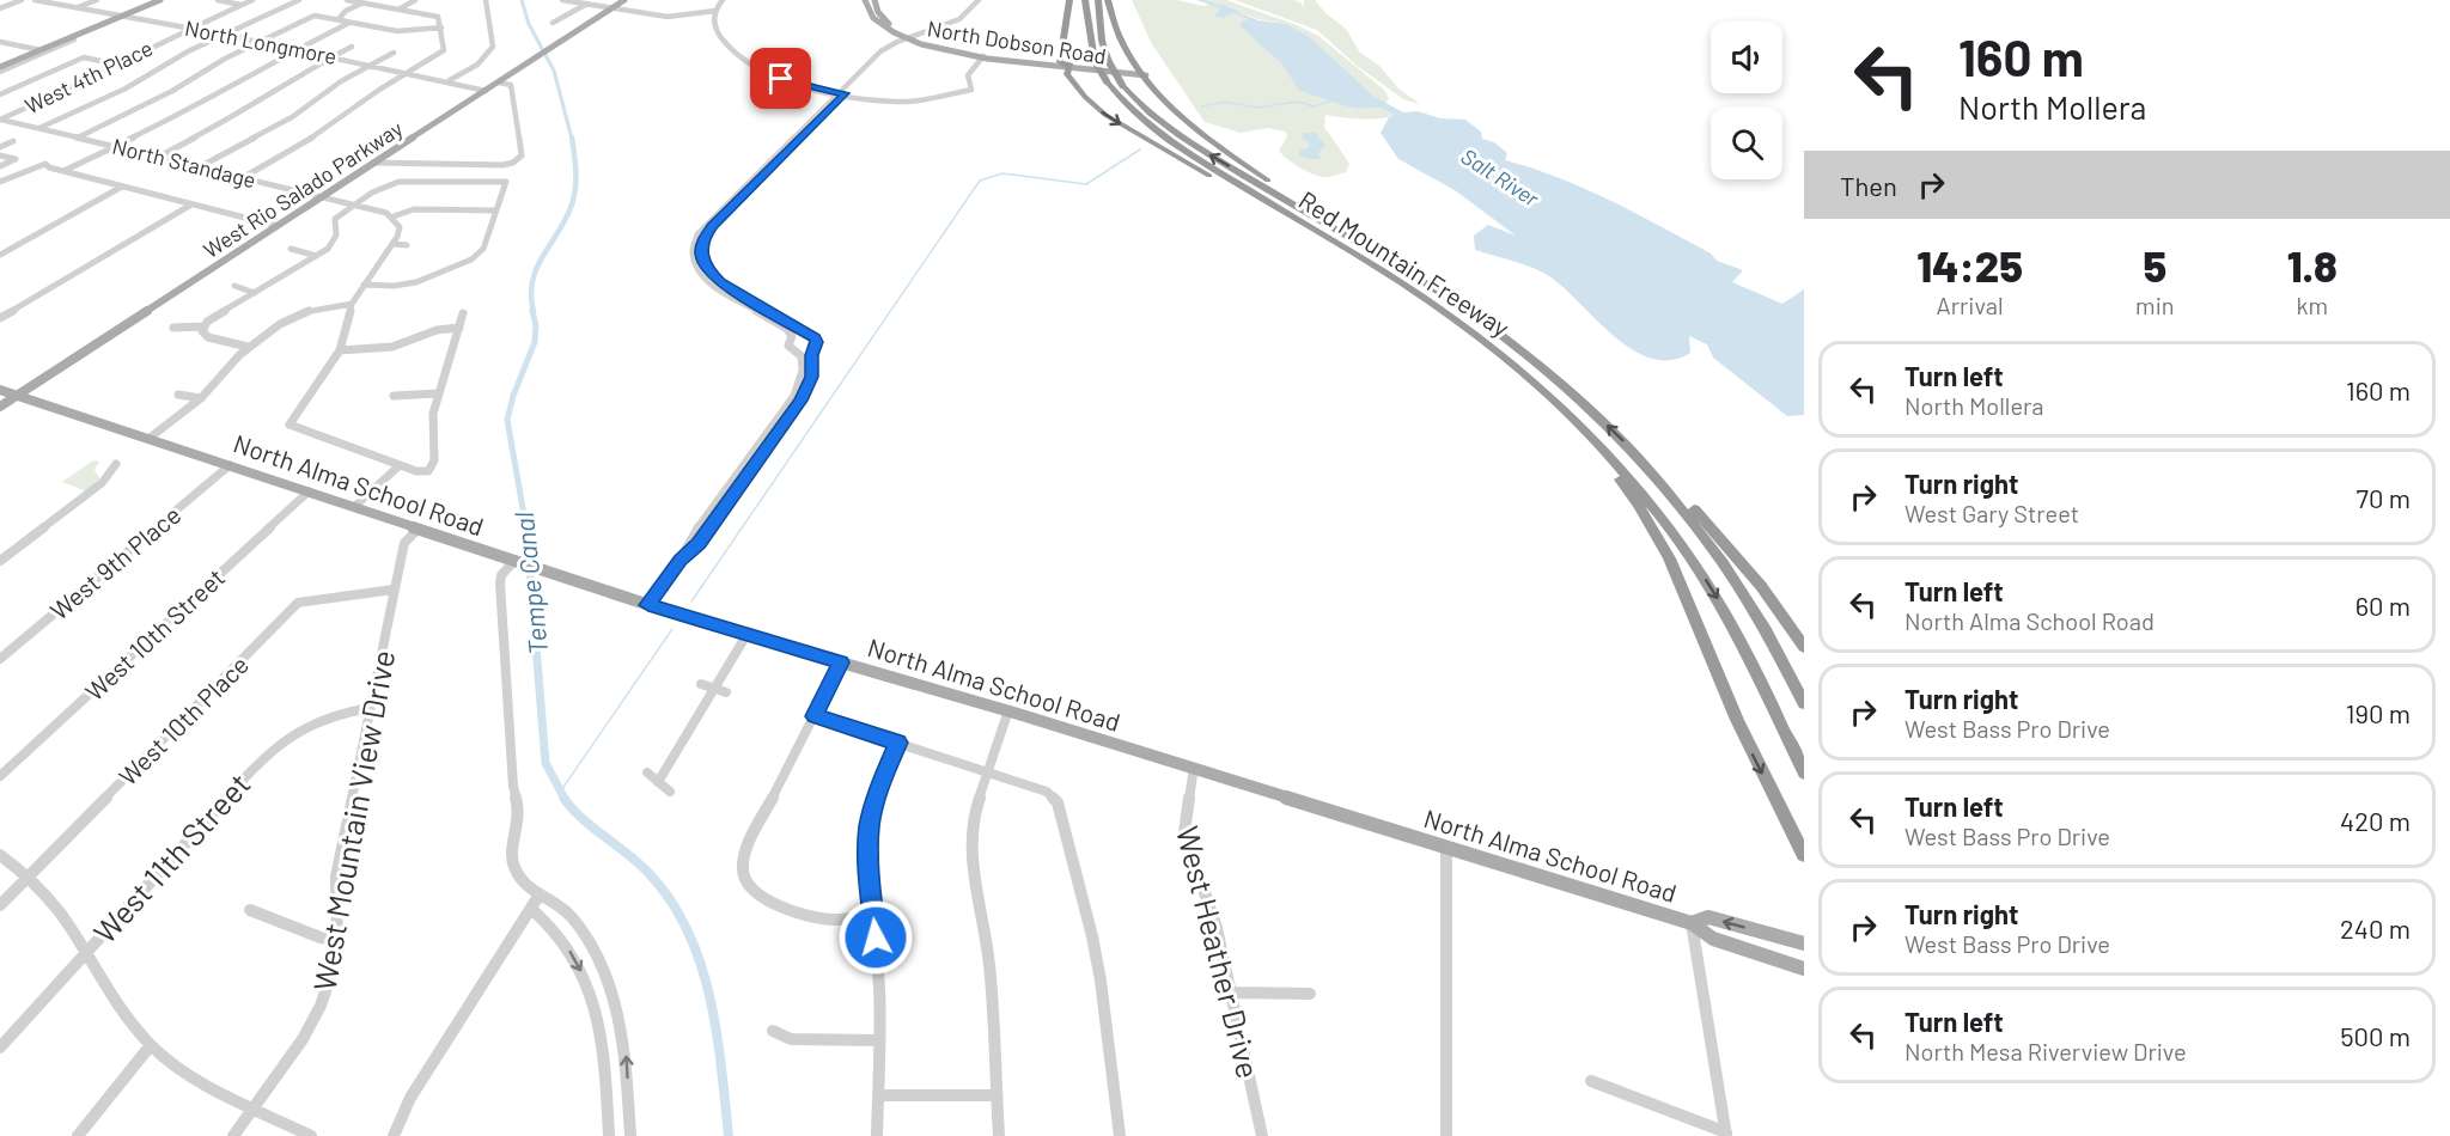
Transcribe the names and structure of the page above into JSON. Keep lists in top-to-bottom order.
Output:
{
  "streets": {
    "highway": ["Red Mountain Freeway"],
    "main road": ["North Dobson Road", "West Rio Salado Parkway", "North Alma School Road"],
    "street": [
      "North Longmore",
      "West 4th Place",
      "North Standage",
      "West 9th Place",
      "West 10th Street",
      "West 10th Place",
      "West Mountain View Drive",
      "West 11th Street",
      "West Heather Drive"
    ]
  },
  "crossings": [
    ["North Longmore", "West 4th Place"],
    ["North Longmore", "West Rio Salado Parkway"],
    ["West 4th Place", "North Standage"],
    ["North Standage", "West Rio Salado Parkway"],
    ["West Rio Salado Parkway", "North Alma School Road"],
    ["North Alma School Road", "West 9th Place"],
    ["North Alma School Road", "West 10th Street"],
    ["North Alma School Road", "West Mountain View Drive"],
    ["North Alma School Road", "West Heather Drive"],
    ["West 10th Place", "West Mountain View Drive"],
    ["West Mountain View Drive", "West 11th Street"]
  ],
  "water": ["Salt River", "Tempe Canal"],
  "page": {
    "turn": ["160 m", "North Mollera"],
    "then": "Then",
    "eta": [
      "14:25",
      "Arrival",
      "5",
      "min",
      "1.8",
      "km"
    ],
    "list": [
      {
        "name": "Turn left",
        "note": "North Mollera",
        "value": "160 m"
      },
      {
        "name": "Turn right",
        "note": "West Gary Street",
        "value": "70 m"
      },
      {
        "name": "Turn left",
        "note": "North Alma School Road",
        "value": "60 m"
      },
      {
        "name": "Turn right",
        "note": "West Bass Pro Drive",
        "value": "190 m"
      },
      {
        "name": "Turn left",
        "note": "West Bass Pro Drive",
        "value": "420 m"
      },
      {
        "name": "Turn right",
        "note": "West Bass Pro Drive",
        "value": "240 m"
      },
      {
        "name": "Turn left",
        "note": "North Mesa Riverview Drive",
        "value": "500 m"
      }
    ]
  }
}
